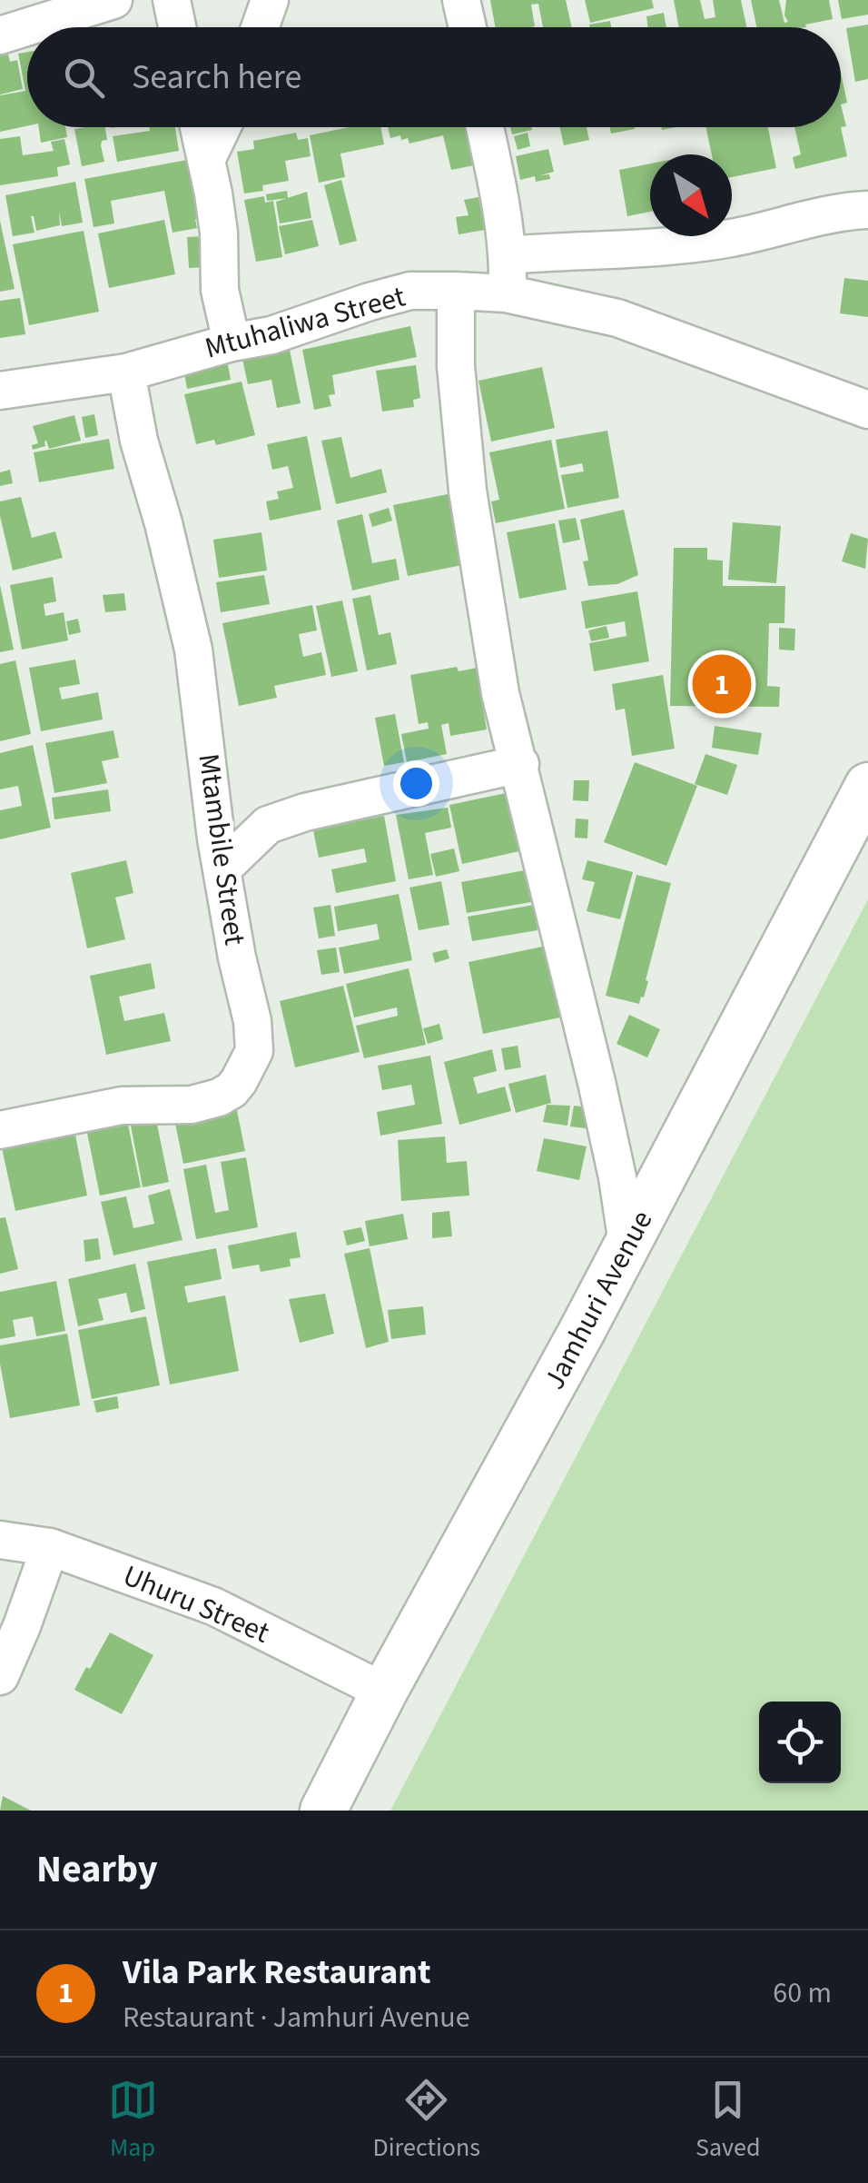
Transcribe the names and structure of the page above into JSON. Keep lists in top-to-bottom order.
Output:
{
  "streets": {
    "street": [
      "Mtuhaliwa Street",
      "Mtambile Street",
      "Jamhuri Avenue",
      "Uhuru Street"
    ]
  },
  "crossings": [
    ["Mtuhaliwa Street", "Mtambile Street"],
    ["Jamhuri Avenue", "Uhuru Street"]
  ],
  "north": "bottom right",
  "page": {
    "search": "Search here",
    "pins": "1",
    "heading": "Nearby",
    "list": [
      {
        "mark": "1",
        "name": "Vila Park Restaurant",
        "note": "Restaurant · Jamhuri Avenue",
        "value": "60 m"
      }
    ],
    "nav": ["Map", "Directions", "Saved"]
  }
}
